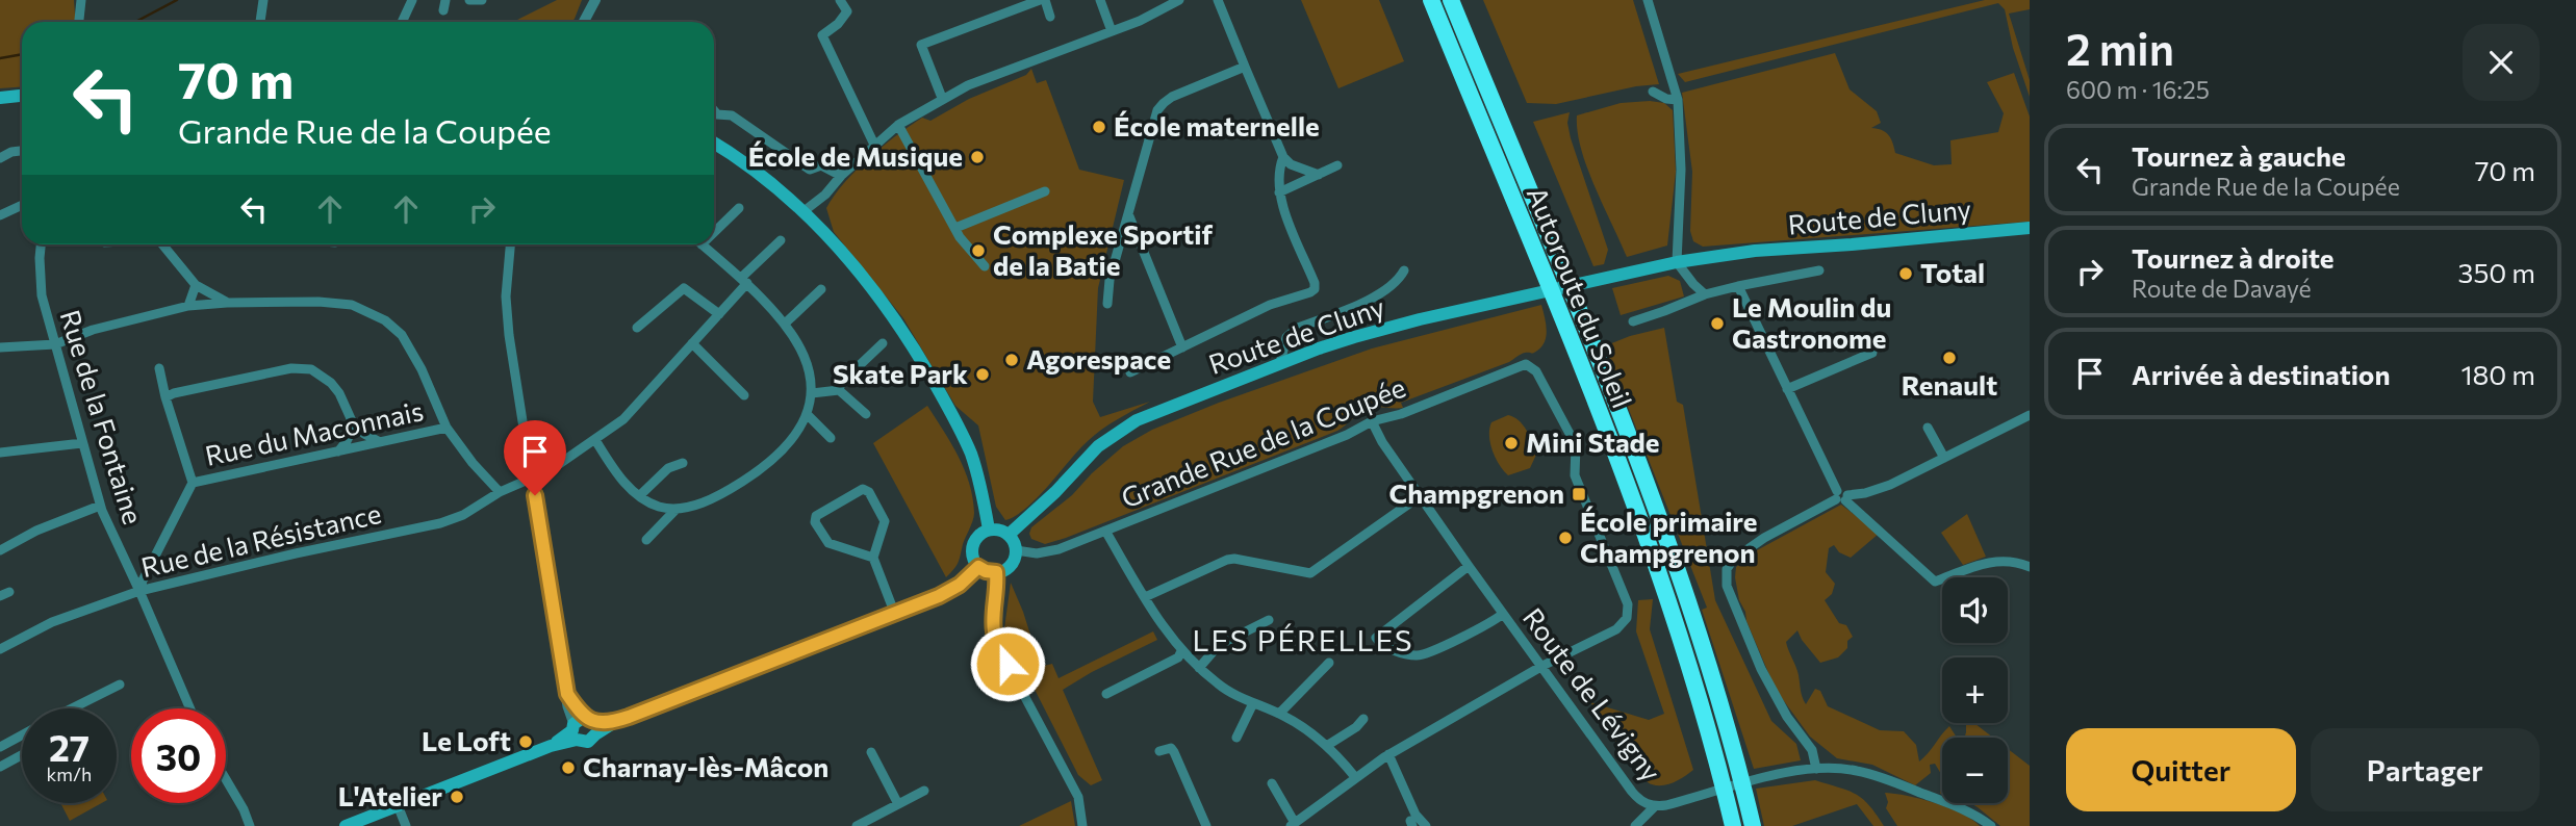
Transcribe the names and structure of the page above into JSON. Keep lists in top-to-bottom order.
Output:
{
  "streets": {
    "highway": ["Autoroute du Soleil"],
    "main road": ["Route de Cluny"],
    "street": [
      "Rue de la Fontaine",
      "Rue du Maconnais",
      "Grande Rue de la Coupée",
      "Rue de la Résistance",
      "Route de Lévigny"
    ]
  },
  "crossings": [
    ["Route de Cluny", "Grande Rue de la Coupée"],
    ["Rue de la Fontaine", "Rue de la Résistance"],
    ["Grande Rue de la Coupée", "Route de Lévigny"]
  ],
  "districts": ["LES PÉRELLES"],
  "places": {
    "other": [
      "École maternelle",
      "École de Musique",
      "Complexe Sportif de la Batie",
      "Total",
      "Le Moulin du Gastronome",
      "Renault",
      "Agorespace",
      "Skate Park",
      "Mini Stade",
      "École primaire Champgrenon",
      "Le Loft",
      "Charnay-lès-Mâcon",
      "L'Atelier"
    ],
    "transit": ["Champgrenon"]
  },
  "page": {
    "heading": ["2 min", "600 m · 16:25"],
    "turn": ["70 m", "Grande Rue de la Coupée"],
    "list": [
      {
        "name": "Tournez à gauche",
        "note": "Grande Rue de la Coupée",
        "value": "70 m"
      },
      {
        "name": "Tournez à droite",
        "note": "Route de Davayé",
        "value": "350 m"
      },
      {
        "name": "Arrivée à destination",
        "value": "180 m"
      }
    ],
    "map_buttons": ["+", "−"],
    "speed": "27 km/h",
    "limit": "30",
    "buttons": ["Quitter", "Partager"]
  }
}
